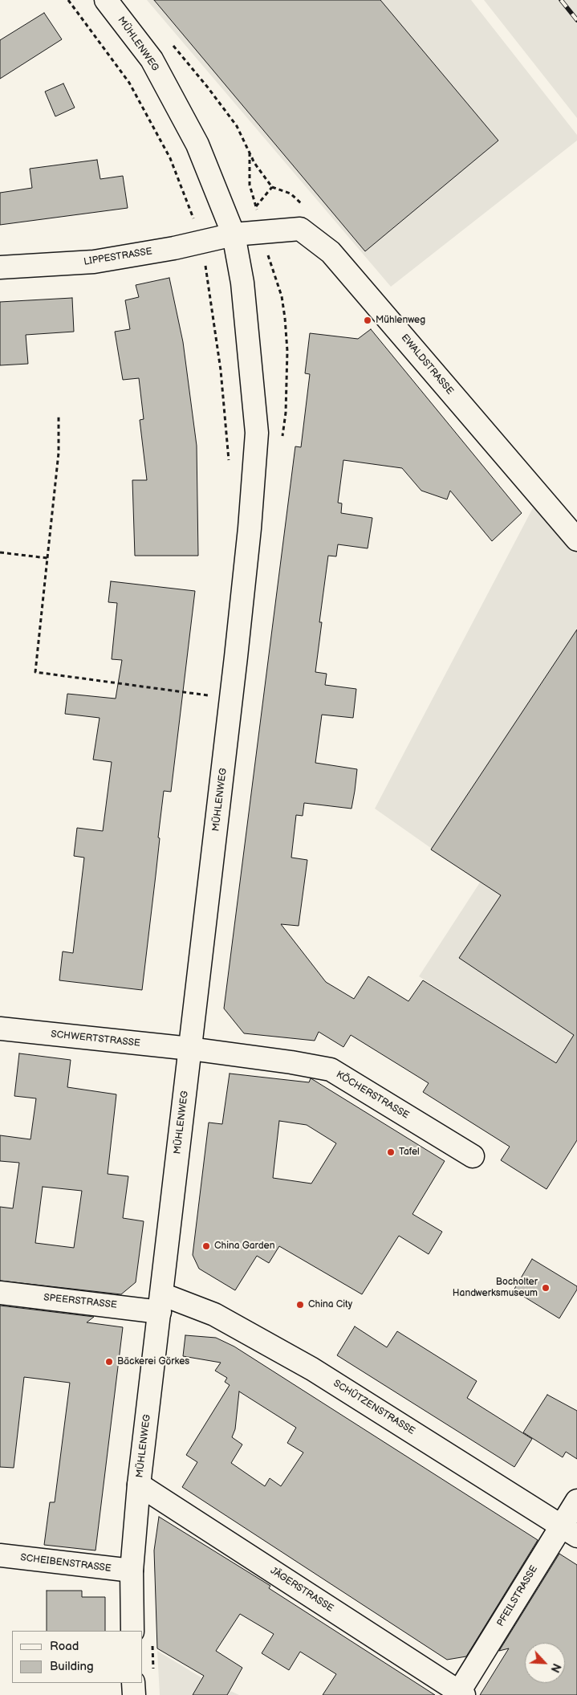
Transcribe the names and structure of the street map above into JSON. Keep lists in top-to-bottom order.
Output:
{
  "streets": {
    "street": [
      "MÜHLENWEG",
      "LIPPESTRASSE",
      "EWALDSTRASSE",
      "SCHWERTSTRASSE",
      "KÖCHERSTRASSE",
      "SPEERSTRASSE",
      "SCHÜTZENSTRASSE",
      "SCHEIBENSTRASSE",
      "JÄGERSTRASSE",
      "PFEILSTRASSE"
    ]
  },
  "crossings": [
    ["MÜHLENWEG", "LIPPESTRASSE"],
    ["MÜHLENWEG", "EWALDSTRASSE"],
    ["MÜHLENWEG", "SCHWERTSTRASSE"],
    ["MÜHLENWEG", "KÖCHERSTRASSE"],
    ["MÜHLENWEG", "SPEERSTRASSE"],
    ["MÜHLENWEG", "SCHÜTZENSTRASSE"],
    ["MÜHLENWEG", "SCHEIBENSTRASSE"],
    ["MÜHLENWEG", "JÄGERSTRASSE"],
    ["LIPPESTRASSE", "EWALDSTRASSE"],
    ["SCHWERTSTRASSE", "KÖCHERSTRASSE"],
    ["SPEERSTRASSE", "SCHÜTZENSTRASSE"],
    ["SCHÜTZENSTRASSE", "PFEILSTRASSE"],
    ["JÄGERSTRASSE", "PFEILSTRASSE"]
  ],
  "places": [
    "Mühlenweg",
    "Tafel",
    "China Garden",
    "Bocholter Handwerksmuseum",
    "China City",
    "Bäckerei Görkes"
  ],
  "legend": ["Road", "Building"],
  "north": "bottom right"
}
